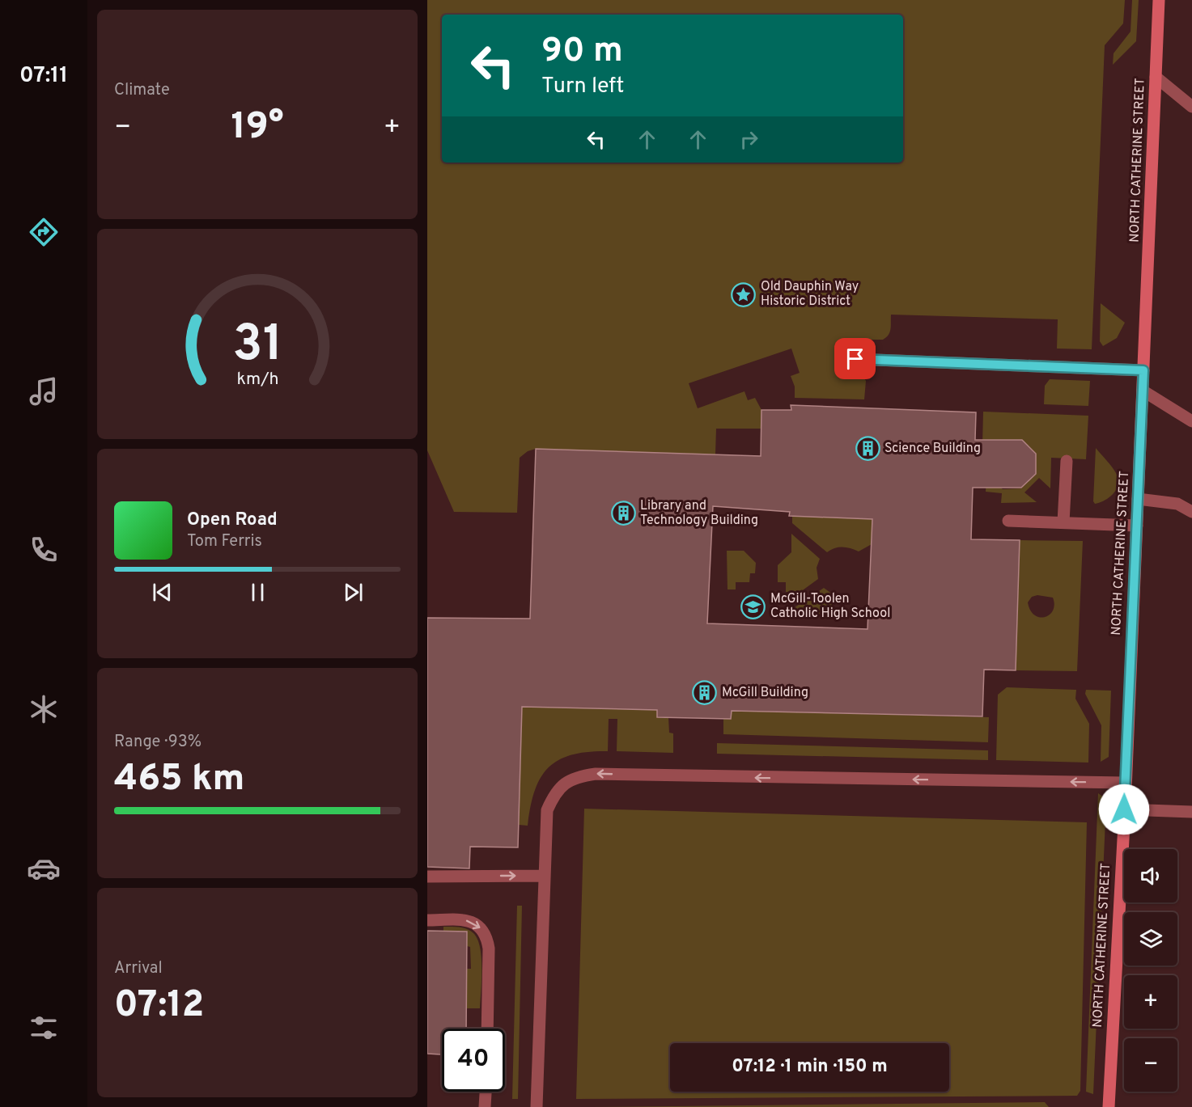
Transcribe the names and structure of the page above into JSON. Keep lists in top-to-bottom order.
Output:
{
  "streets": {
    "street": ["NORTH CATHERINE STREET"]
  },
  "places": {
    "place": ["Old Dauphin Way Historic District"],
    "building": ["Science Building", "Library and Technology Building", "McGill Building"],
    "school or university": ["McGill-Toolen Catholic High School"]
  },
  "page": {
    "tabs": "07:11",
    "tile": [
      "Climate",
      ["Range · 93%", "465 km"],
      ["Arrival", "07:12"]
    ],
    "turn": ["90 m", "Turn left"],
    "heat": ["−", "19°", "+"],
    "song": ["Open Road", "Tom Ferris"],
    "map_buttons": ["+", "−"],
    "limit": "40",
    "trip": "07:12 · 1 min · 150 m",
    "gauge": ["31", "km/h"]
  }
}
